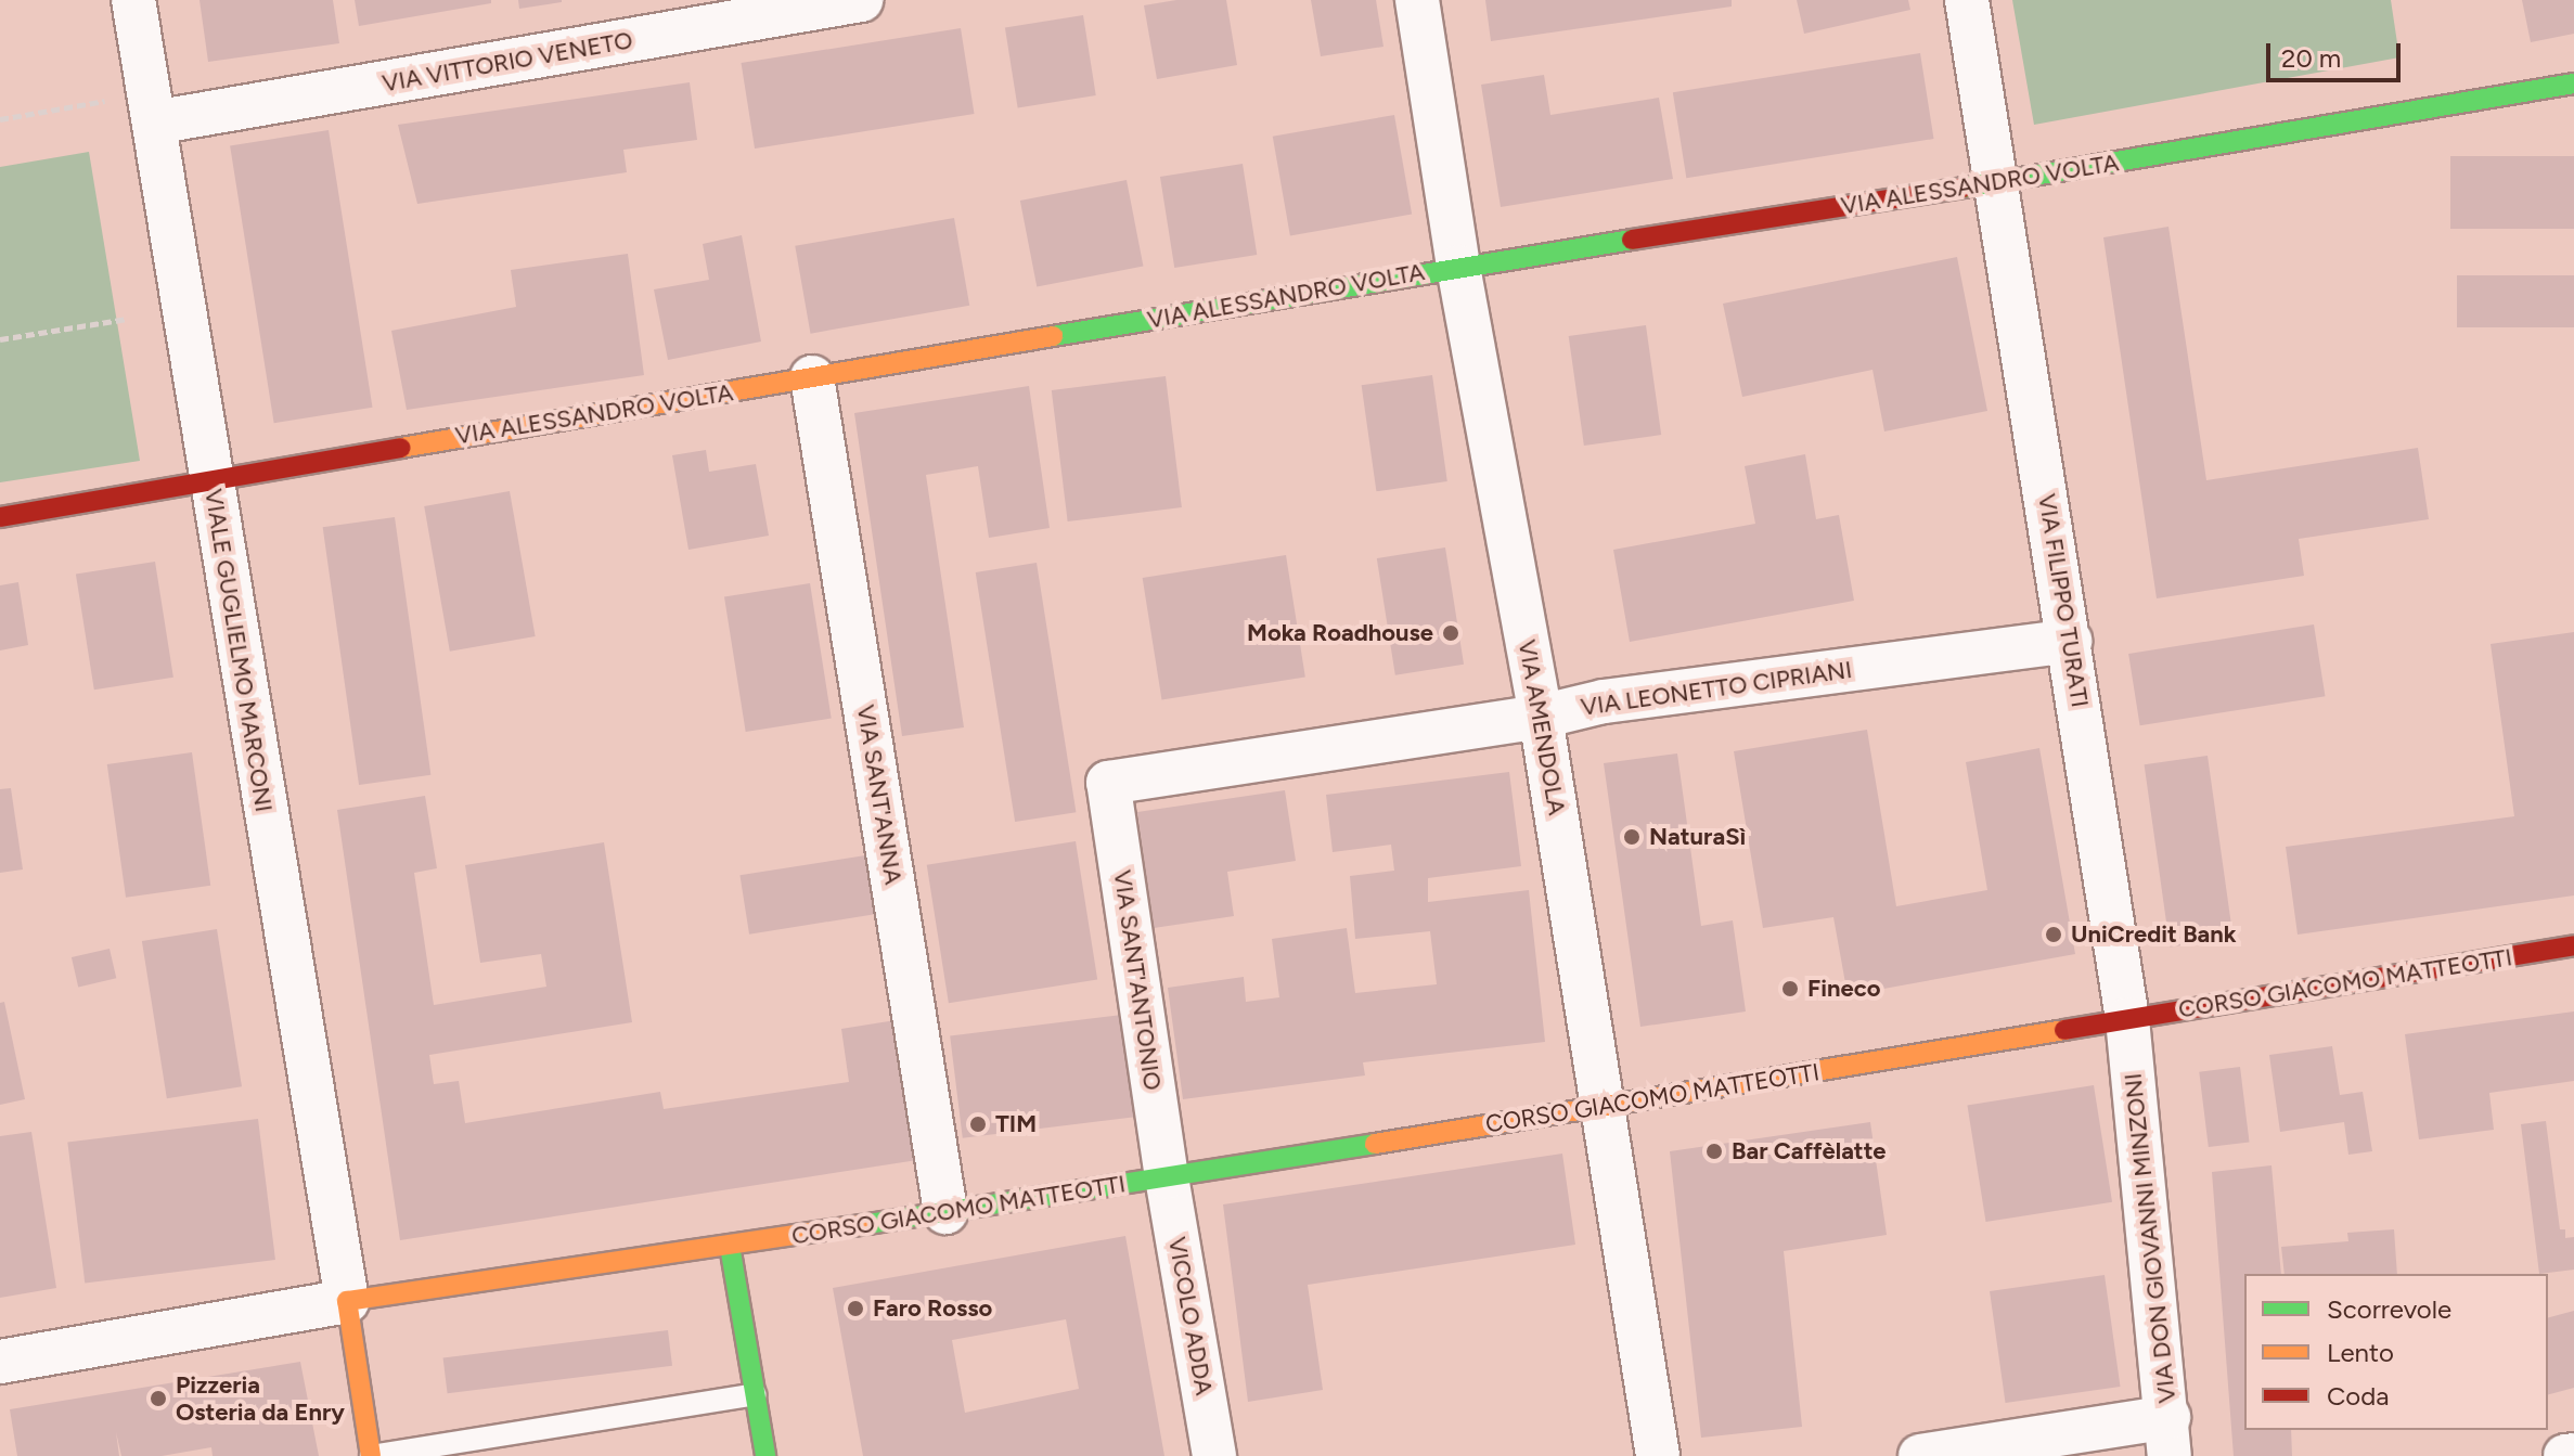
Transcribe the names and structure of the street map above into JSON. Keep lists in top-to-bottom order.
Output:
{
  "streets": {
    "street": [
      "VIA VITTORIO VENETO",
      "VIA ALESSANDRO VOLTA",
      "VIA FILIPPO TURATI",
      "VIALE GUGLIELMO MARCONI",
      "VIA LEONETTO CIPRIANI",
      "VIA AMENDOLA",
      "VIA SANT'ANNA",
      "VIA SANT'ANTONIO",
      "CORSO GIACOMO MATTEOTTI",
      "VIA DON GIOVANNI MINZONI",
      "VICOLO ADDA"
    ]
  },
  "crossings": [
    ["VIA VITTORIO VENETO", "VIALE GUGLIELMO MARCONI"],
    ["VIA ALESSANDRO VOLTA", "VIA FILIPPO TURATI"],
    ["VIA ALESSANDRO VOLTA", "VIALE GUGLIELMO MARCONI"],
    ["VIA ALESSANDRO VOLTA", "VIA AMENDOLA"],
    ["VIA ALESSANDRO VOLTA", "VIA SANT'ANNA"],
    ["VIA FILIPPO TURATI", "VIA LEONETTO CIPRIANI"],
    ["VIA FILIPPO TURATI", "CORSO GIACOMO MATTEOTTI"],
    ["VIA FILIPPO TURATI", "VIA DON GIOVANNI MINZONI"],
    ["VIALE GUGLIELMO MARCONI", "CORSO GIACOMO MATTEOTTI"],
    ["VIA LEONETTO CIPRIANI", "VIA AMENDOLA"],
    ["VIA LEONETTO CIPRIANI", "VIA SANT'ANTONIO"],
    ["VIA AMENDOLA", "CORSO GIACOMO MATTEOTTI"],
    ["VIA SANT'ANNA", "CORSO GIACOMO MATTEOTTI"],
    ["VIA SANT'ANTONIO", "CORSO GIACOMO MATTEOTTI"],
    ["VIA SANT'ANTONIO", "VICOLO ADDA"],
    ["CORSO GIACOMO MATTEOTTI", "VIA DON GIOVANNI MINZONI"],
    ["CORSO GIACOMO MATTEOTTI", "VICOLO ADDA"]
  ],
  "places": [
    "Moka Roadhouse",
    "NaturaSì",
    "UniCredit Bank",
    "Fineco",
    "TIM",
    "Bar Caffèlatte",
    "Faro Rosso",
    "Pizzeria Osteria da Enry"
  ],
  "legend": ["Scorrevole", "Lento", "Coda"],
  "scale_bar": "20 m"
}
